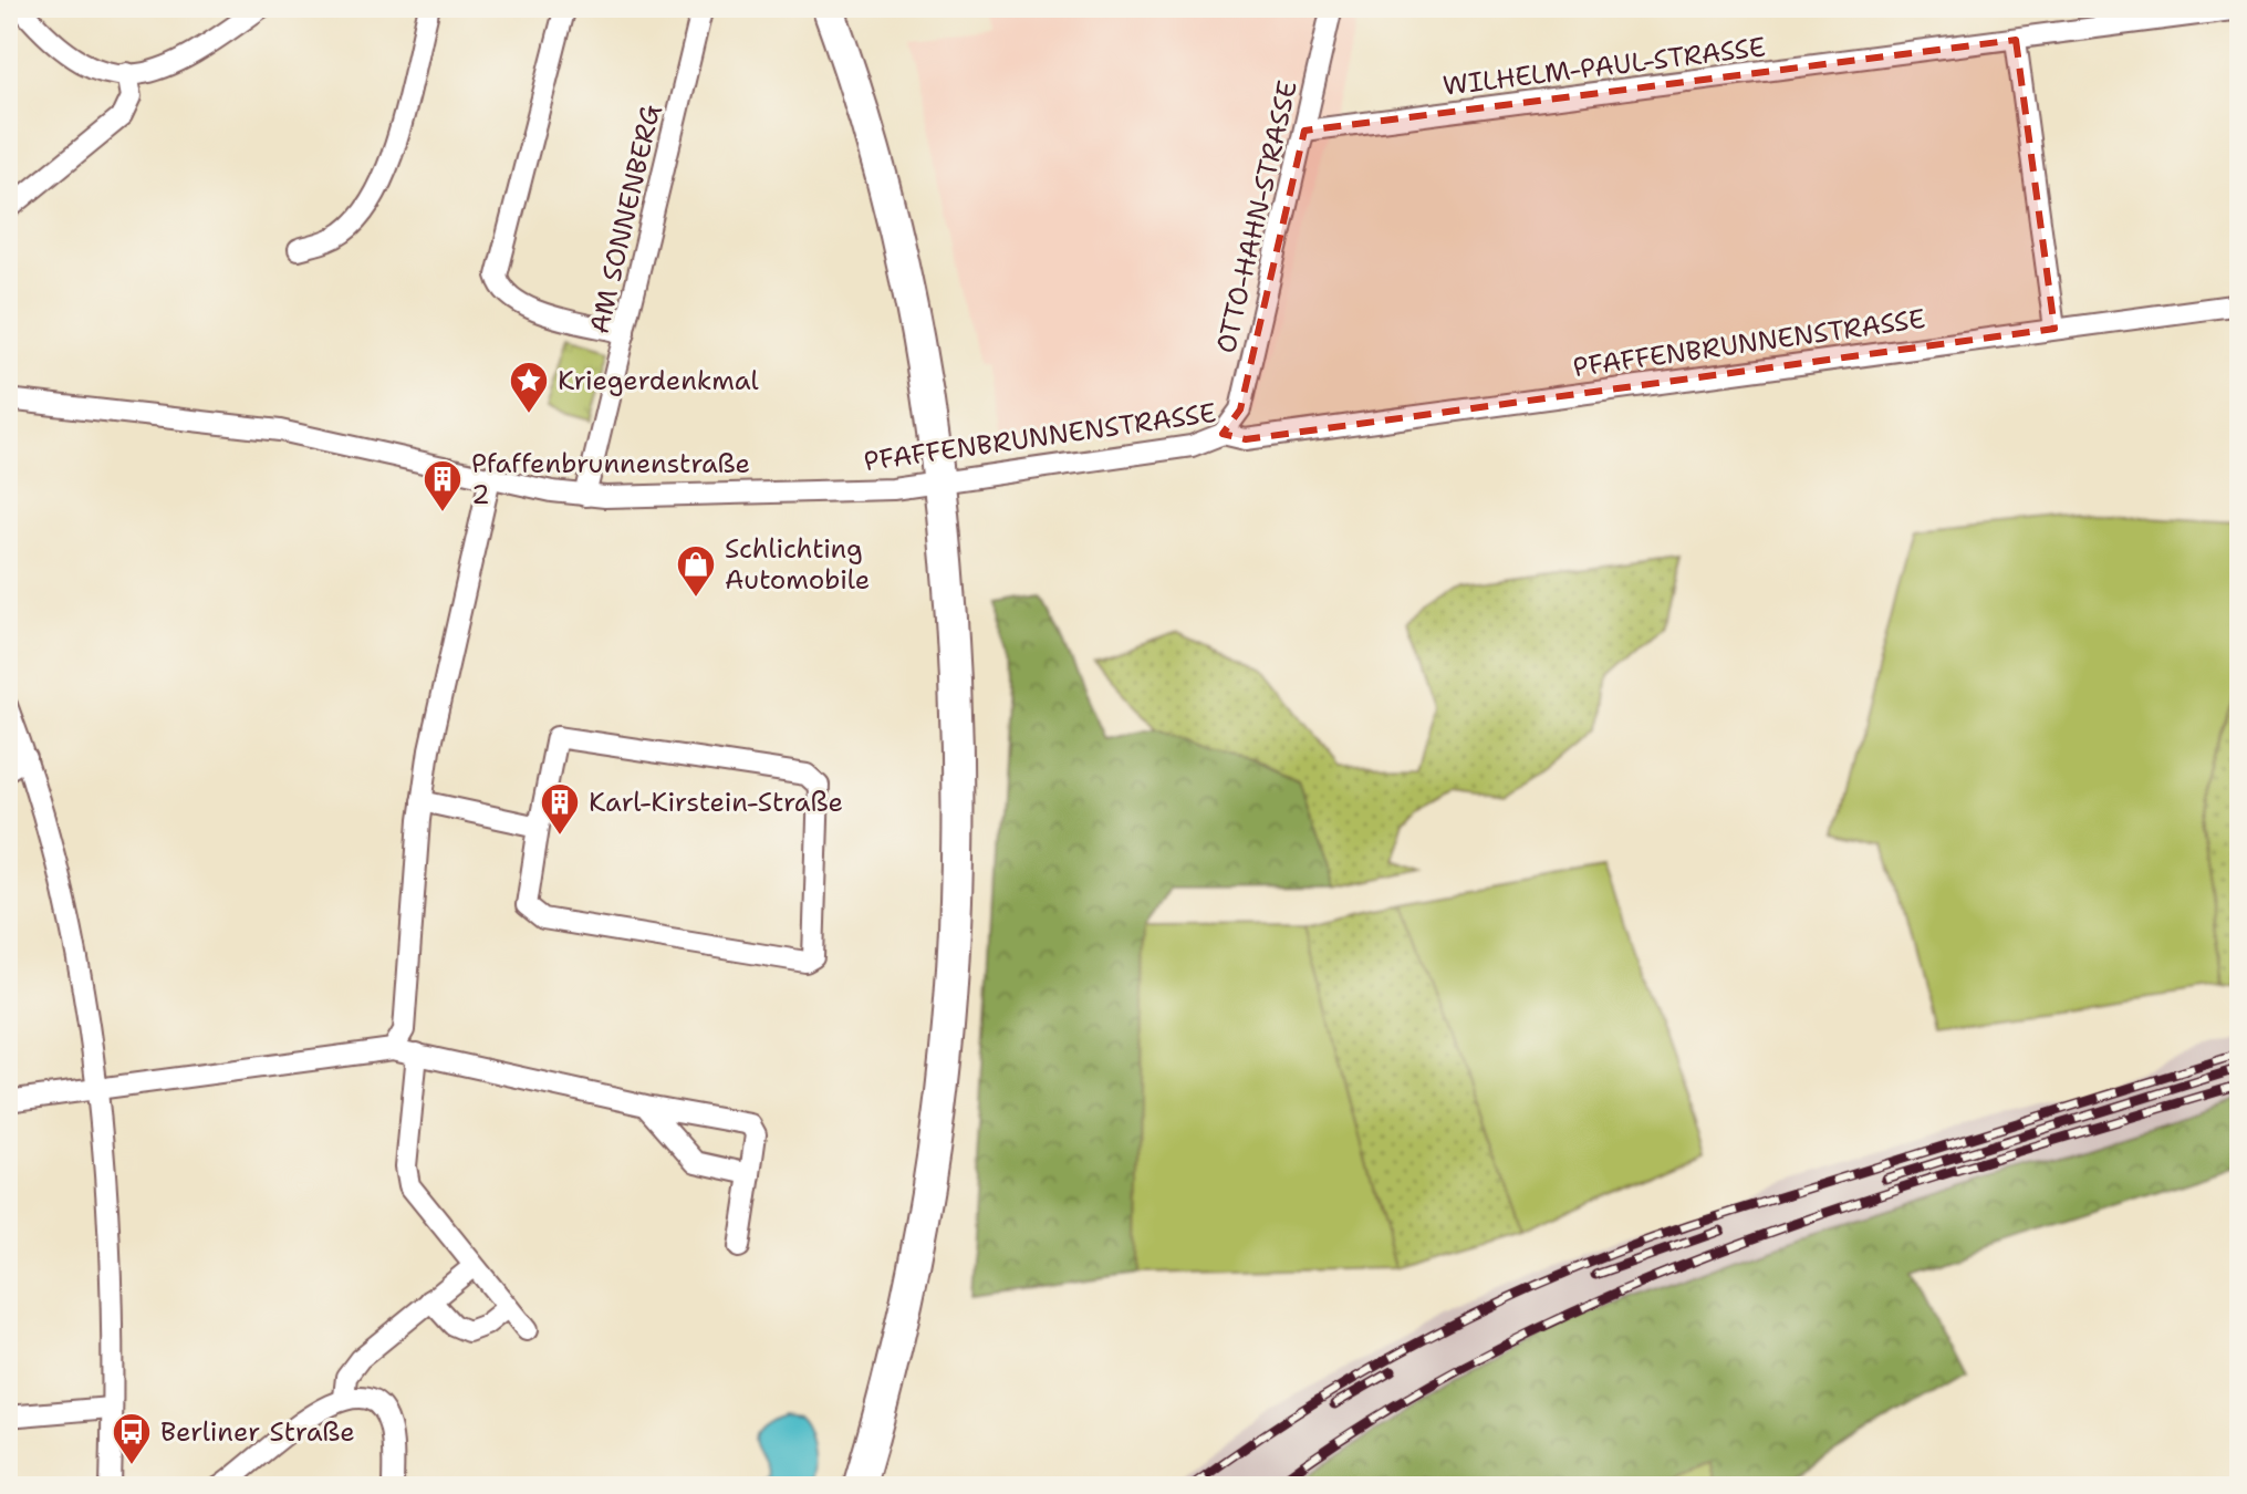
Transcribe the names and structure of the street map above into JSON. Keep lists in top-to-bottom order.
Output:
{
  "streets": {
    "street": [
      "WILHELM-PAUL-STRASSE",
      "OTTO-HAHN-STRASSE",
      "AM SONNENBERG",
      "PFAFFENBRUNNENSTRASSE"
    ]
  },
  "crossings": [
    ["WILHELM-PAUL-STRASSE", "OTTO-HAHN-STRASSE"],
    ["OTTO-HAHN-STRASSE", "PFAFFENBRUNNENSTRASSE"],
    ["AM SONNENBERG", "PFAFFENBRUNNENSTRASSE"]
  ],
  "places": {
    "place": ["Kriegerdenkmal"],
    "building": ["Pfaffenbrunnenstraße 2", "Karl-Kirstein-Straße"],
    "shop": ["Schlichting Automobile"],
    "bus stop": ["Berliner Straße"]
  }
}
